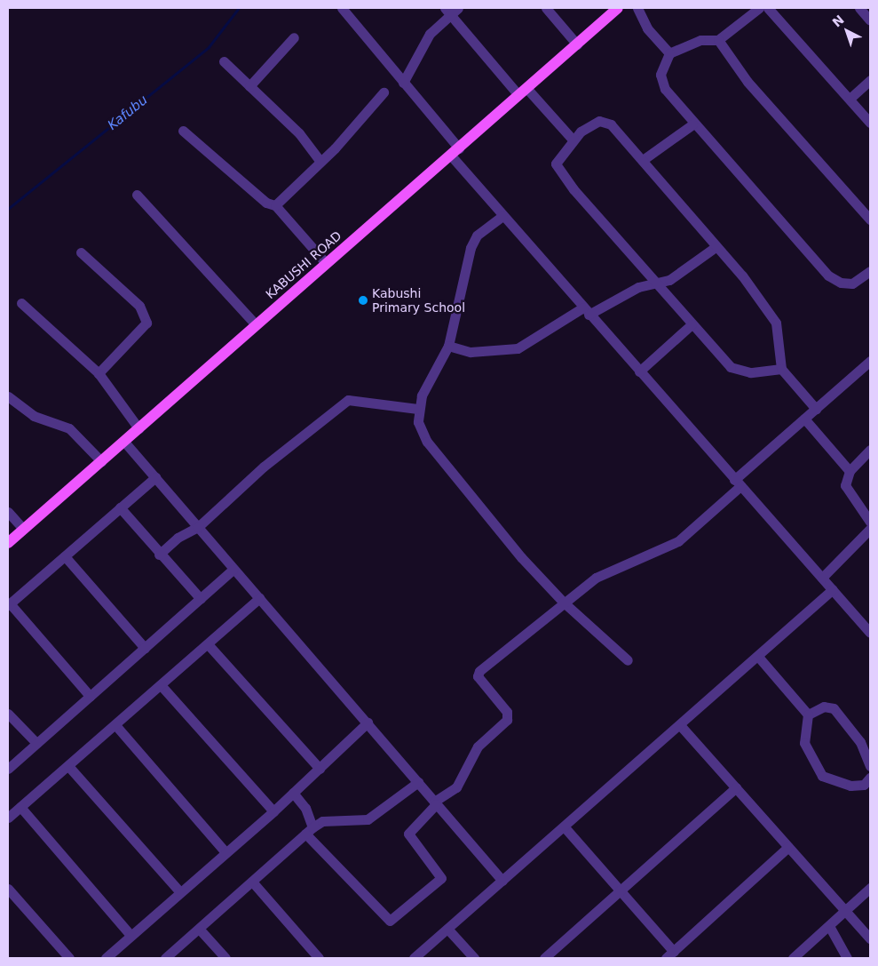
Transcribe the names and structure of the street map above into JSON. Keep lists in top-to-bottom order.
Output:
{
  "streets": {
    "main road": ["KABUSHI ROAD"]
  },
  "water": ["Kafubu"],
  "places": ["Kabushi Primary School"],
  "north": "top left"
}
